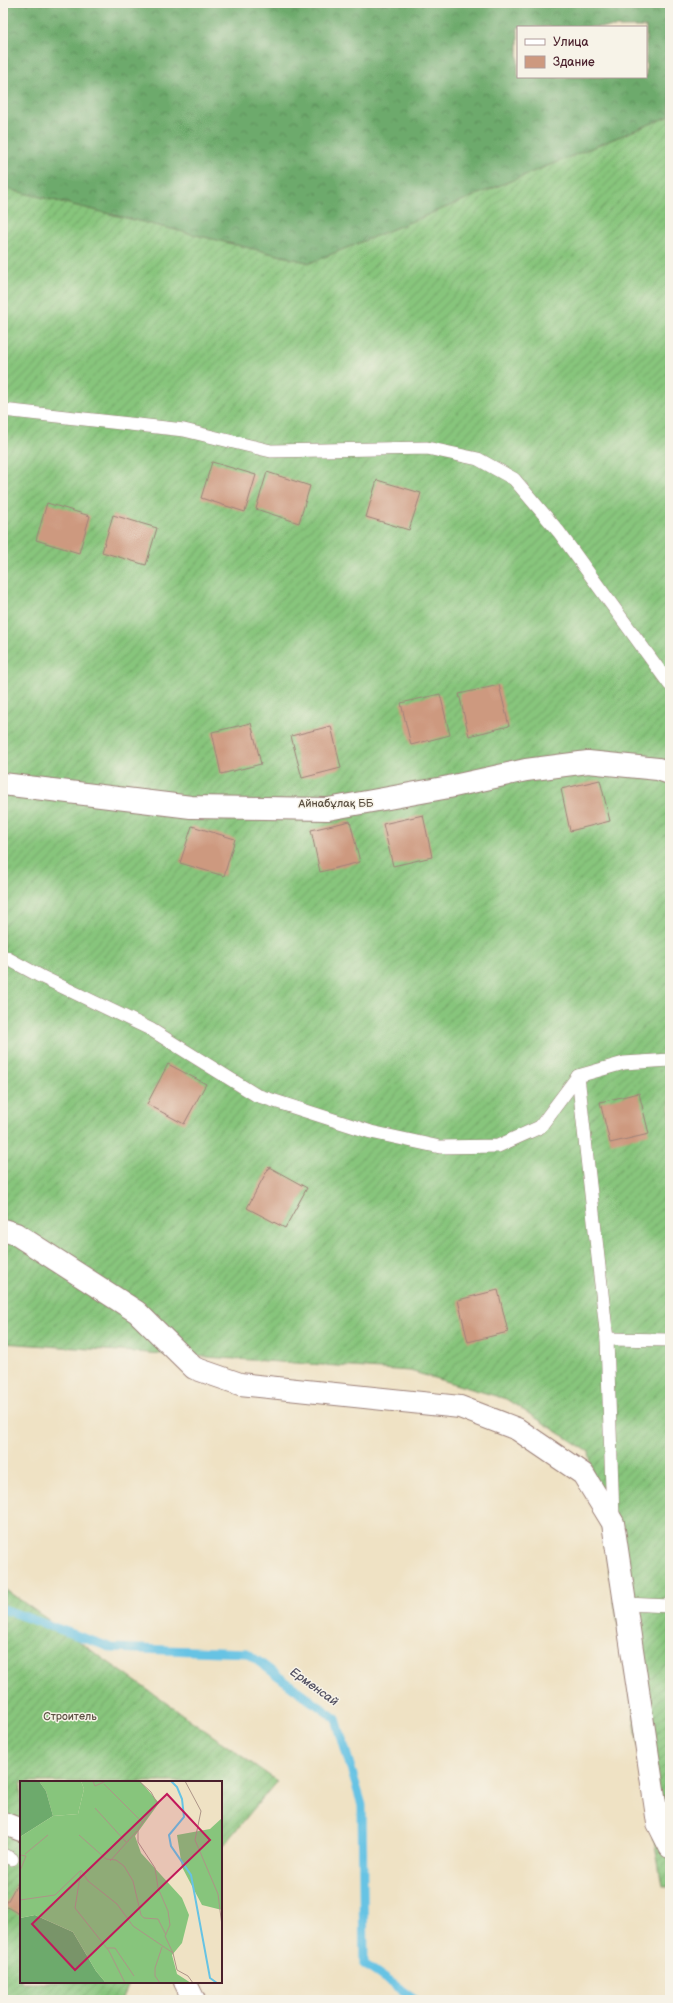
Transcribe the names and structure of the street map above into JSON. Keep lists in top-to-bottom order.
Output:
{
  "water": ["Ерменсай"],
  "parks": ["Айнабұлақ ББ", "Строитель"],
  "legend": ["Улица", "Здание"]
}
